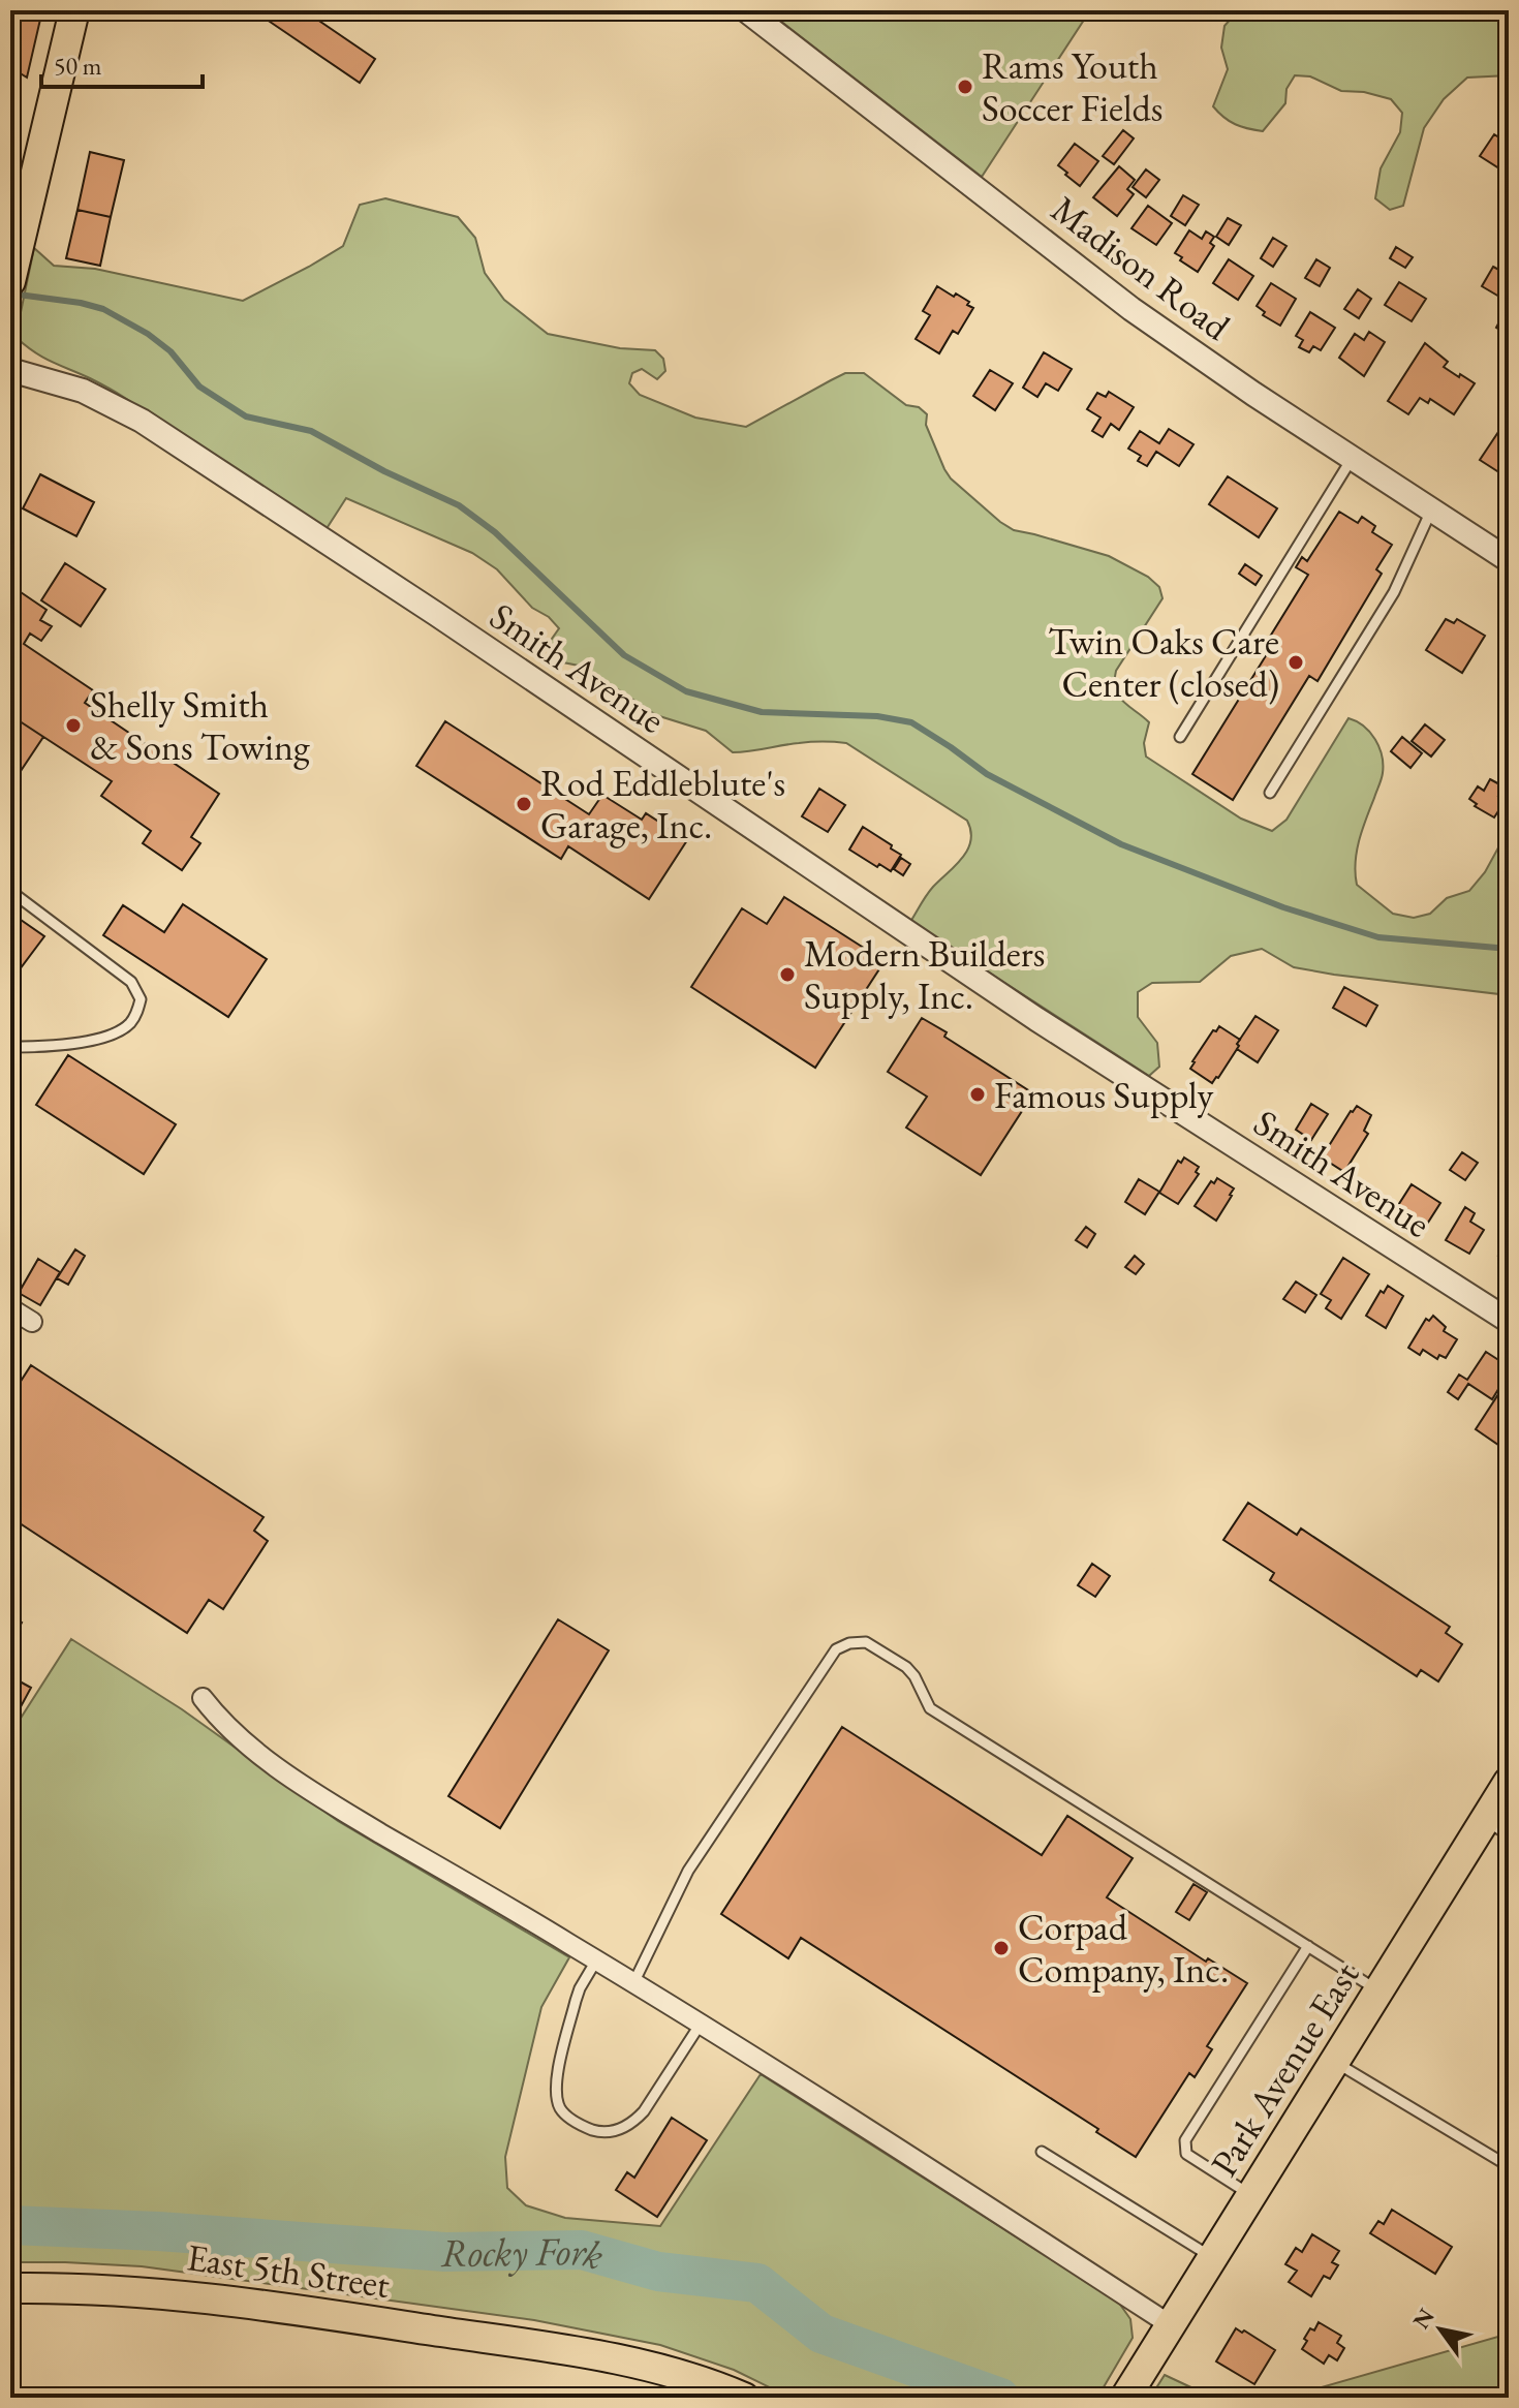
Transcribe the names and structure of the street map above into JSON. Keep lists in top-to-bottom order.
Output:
{
  "streets": {
    "main road": ["Park Avenue East", "East 5th Street"],
    "street": ["Madison Road", "Smith Avenue"]
  },
  "water": ["Rocky Fork"],
  "places": [
    "Rams Youth Soccer Fields",
    "Twin Oaks Care Center (closed)",
    "Shelly Smith & Sons Towing",
    "Rod Eddleblute's Garage, Inc.",
    "Modern Builders Supply, Inc.",
    "Famous Supply",
    "Corpad Company, Inc."
  ],
  "scale_bar": "50 m",
  "north": "top left"
}
